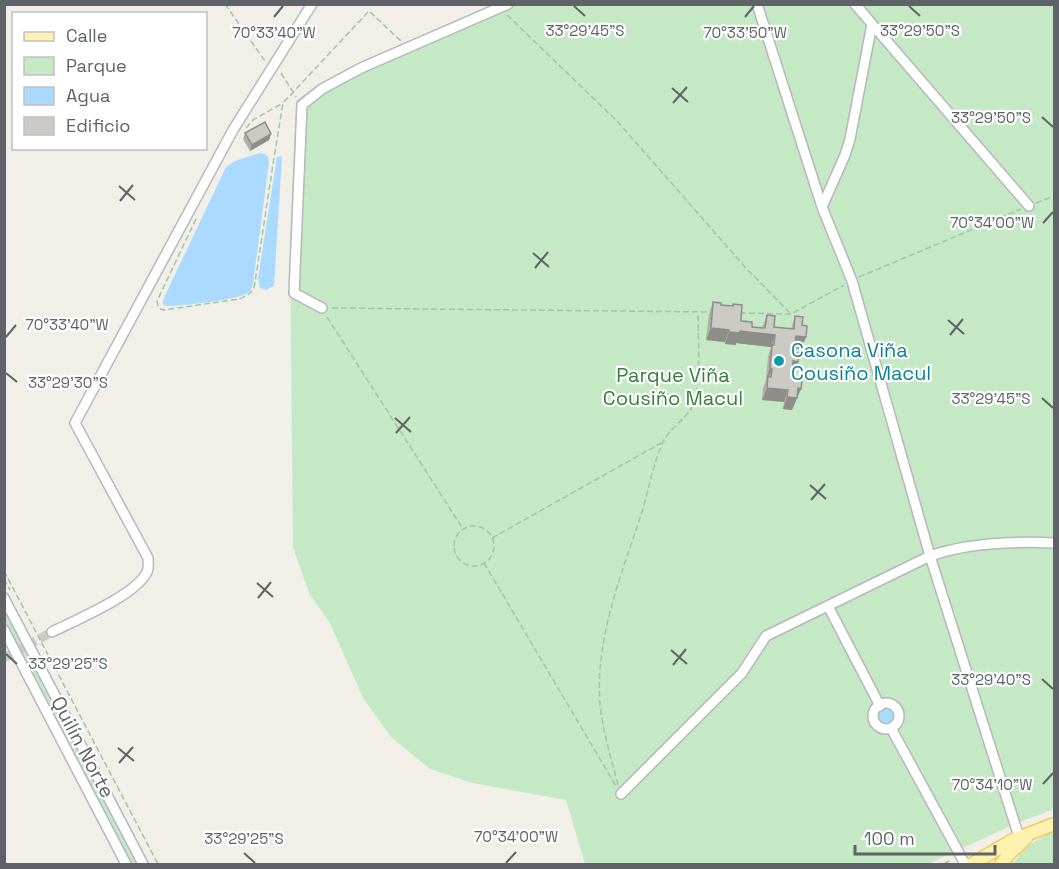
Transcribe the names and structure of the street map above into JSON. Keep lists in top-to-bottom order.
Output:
{
  "streets": {
    "street": ["Quilín Norte"]
  },
  "parks": ["Parque Viña Cousiño Macul"],
  "places": ["Casona Viña Cousiño Macul"],
  "legend": [
    "Calle",
    "Parque",
    "Agua",
    "Edificio"
  ],
  "scale_bar": "100 m",
  "coordinates": [
    "33°29'45\"S",
    "33°29'50\"S",
    "70°33'40\"W",
    "70°33'50\"W",
    "70°34'00\"W",
    "33°29'30\"S",
    "33°29'25\"S",
    "33°29'40\"S",
    "70°34'10\"W"
  ]
}
